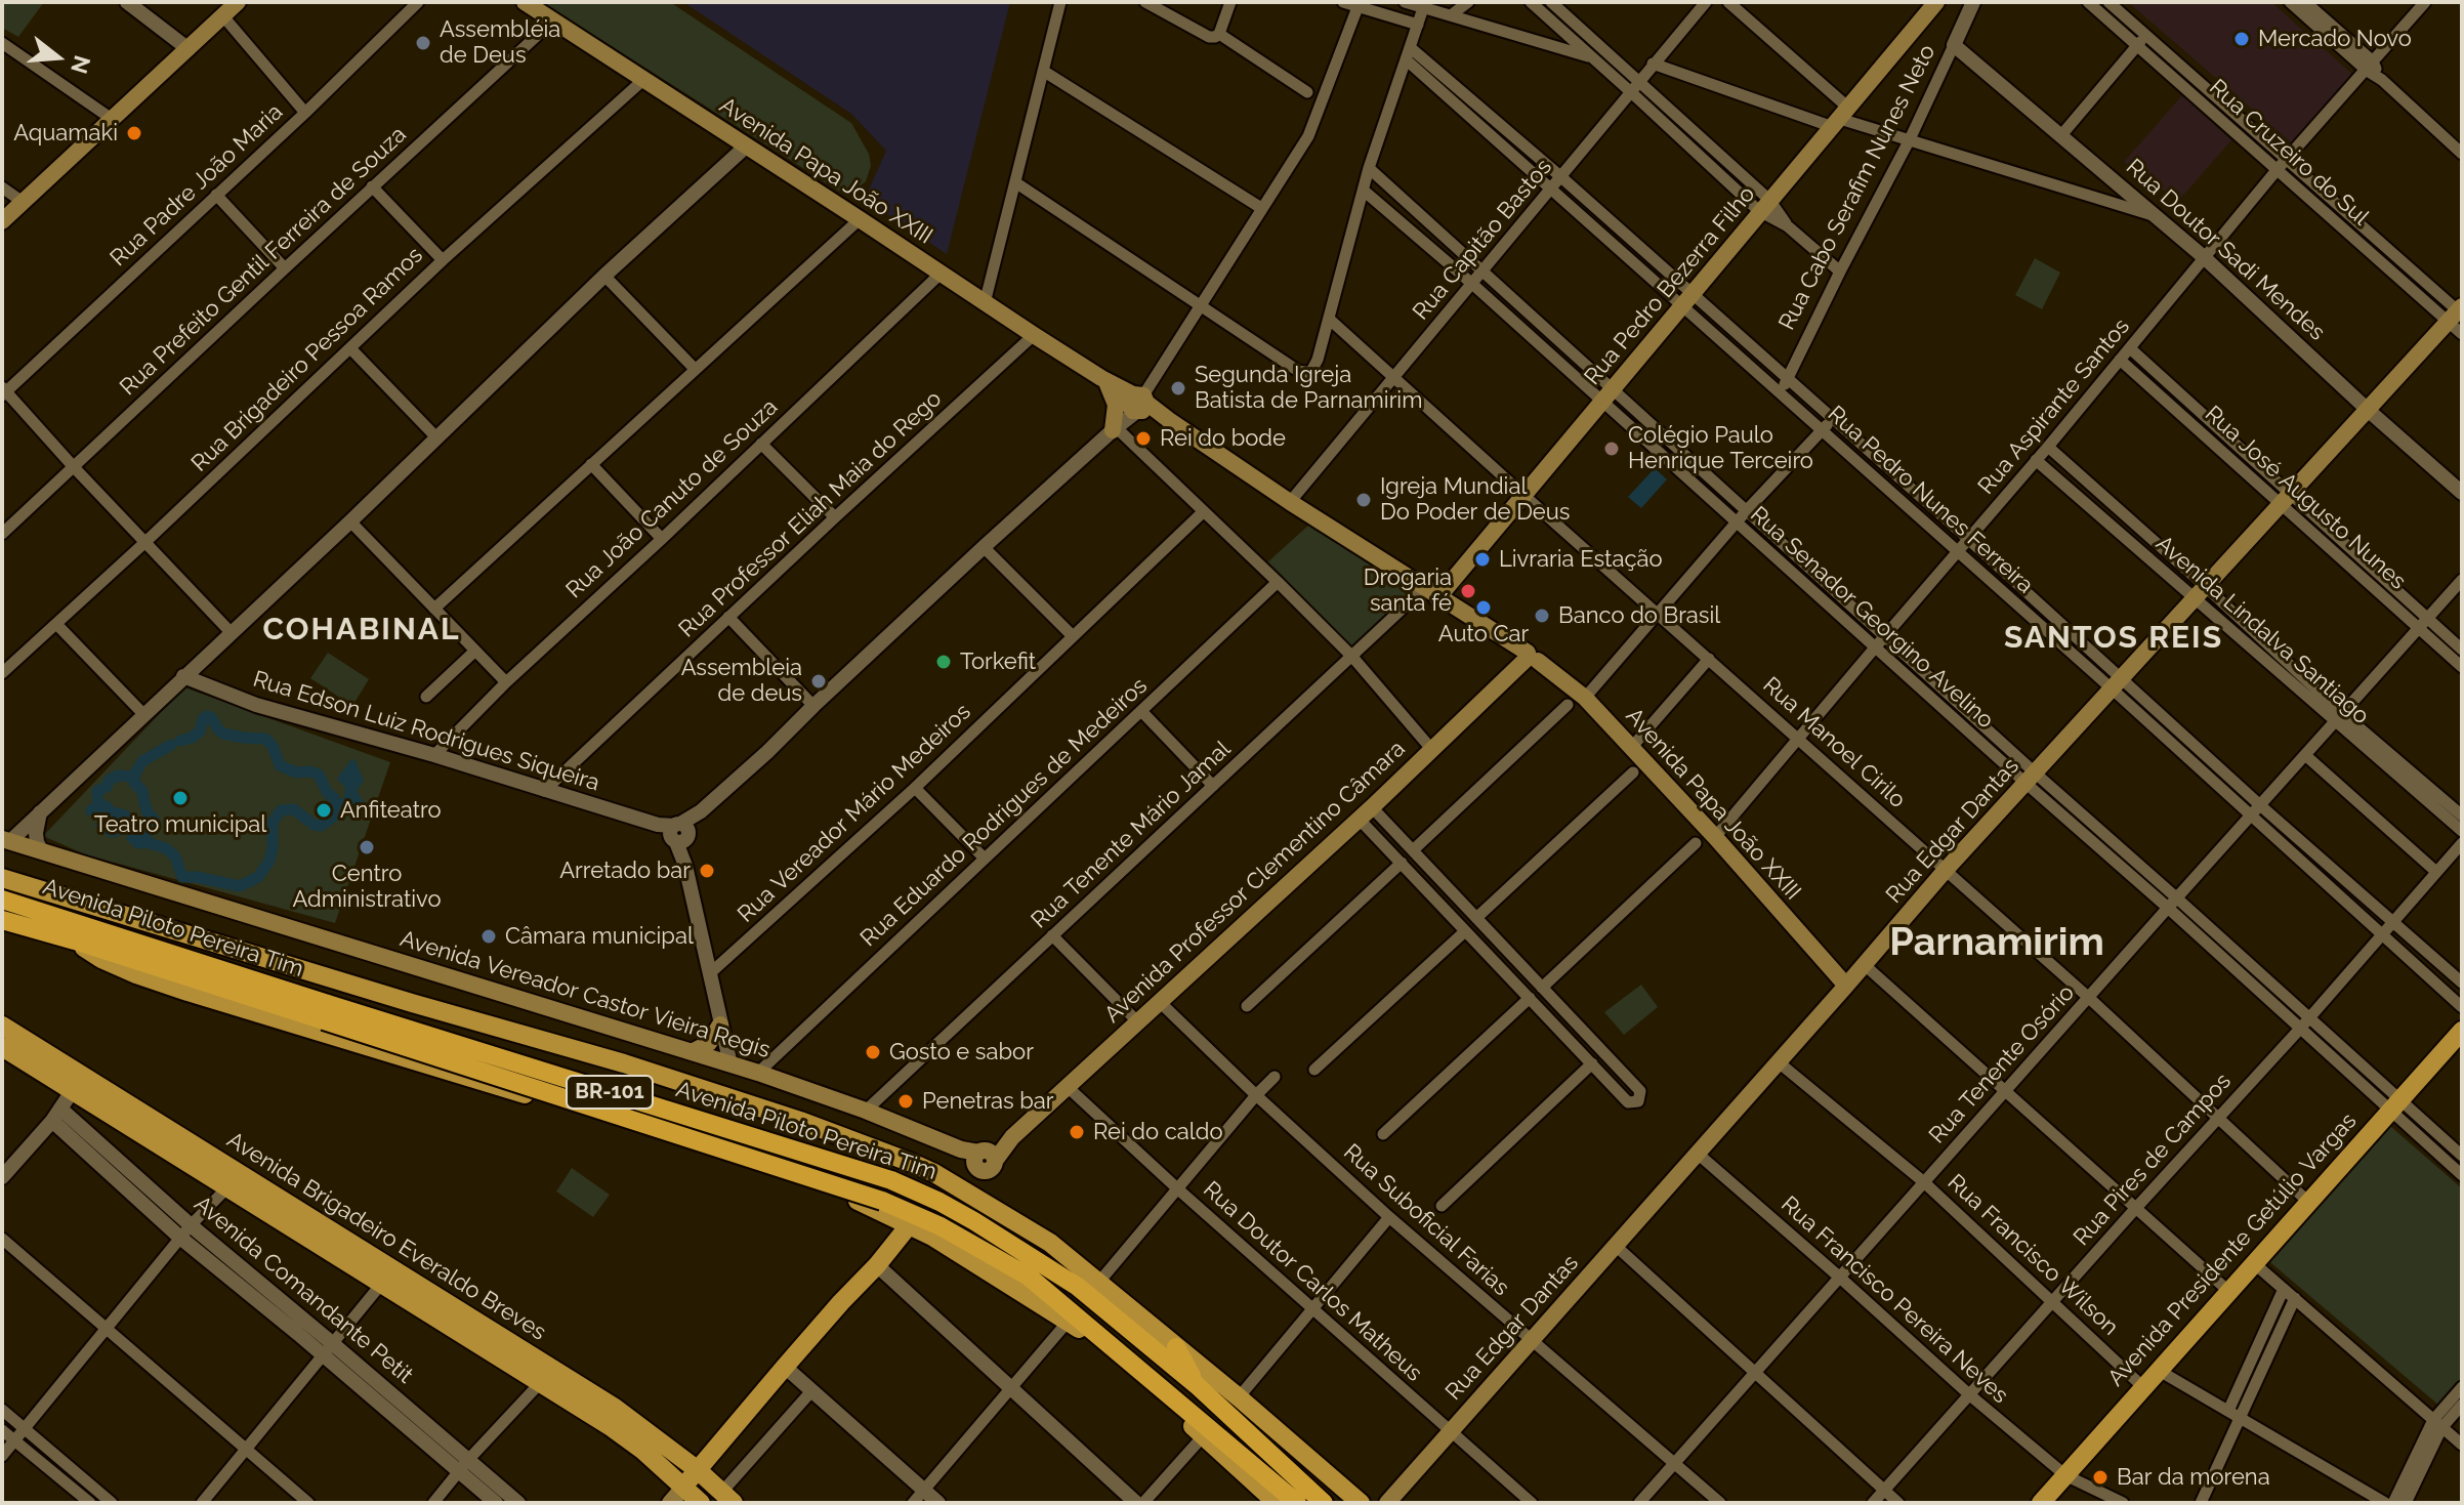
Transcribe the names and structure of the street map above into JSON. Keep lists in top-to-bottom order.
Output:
{
  "streets": {
    "highway": ["Avenida Piloto Pereira Tim", "BR-101"],
    "main road": [
      "Avenida Papa João XXIII",
      "Rua Pedro Bezerra Filho",
      "Rua Edgar Dantas",
      "Avenida Professor Clementino Câmara",
      "Avenida Vereador Castor Vieira Regis",
      "Avenida Brigadeiro Everaldo Breves",
      "Avenida Presidente Getúlio Vargas"
    ],
    "street": [
      "Rua Cruzeiro do Sul",
      "Rua Padre João Maria",
      "Rua Cabo Serafim Nunes Neto",
      "Rua Capitão Bastos",
      "Rua Doutor Sadi Mendes",
      "Rua Prefeito Gentil Ferreira de Souza",
      "Rua Brigadeiro Pessoa Ramos",
      "Rua Aspirante Santos",
      "Rua José Augusto Nunes",
      "Rua João Canuto de Souza",
      "Rua Pedro Nunes Ferreira",
      "Rua Professor Eliah Maia do Rego",
      "Rua Senador Georgino Avelino",
      "Avenida Lindalva Santiago",
      "Rua Edson Luiz Rodrigues Siqueira",
      "Rua Manoel Cirilo",
      "Rua Eduardo Rodrigues de Medeiros",
      "Rua Vereador Mário Medeiros",
      "Rua Tenente Mário Jamal",
      "Rua Tenente Osório",
      "Rua Pires de Campos",
      "Rua Suboficial Farias",
      "Rua Francisco Wilson",
      "Rua Doutor Carlos Matheus",
      "Avenida Comandante Petit",
      "Rua Francisco Pereira Neves"
    ]
  },
  "crossings": [
    ["Rua Cruzeiro do Sul", "Rua Aspirante Santos"],
    ["Rua Cruzeiro do Sul", "Rua Edgar Dantas"],
    ["Avenida Papa João XXIII", "Rua Capitão Bastos"],
    ["Avenida Papa João XXIII", "Rua Prefeito Gentil Ferreira de Souza"],
    ["Avenida Papa João XXIII", "Rua Pedro Bezerra Filho"],
    ["Avenida Papa João XXIII", "Rua Brigadeiro Pessoa Ramos"],
    ["Avenida Papa João XXIII", "Rua Aspirante Santos"],
    ["Avenida Papa João XXIII", "Rua João Canuto de Souza"],
    ["Avenida Papa João XXIII", "Rua Professor Eliah Maia do Rego"],
    ["Avenida Papa João XXIII", "Rua Edgar Dantas"],
    ["Avenida Papa João XXIII", "Rua Tenente Mário Jamal"],
    ["Avenida Papa João XXIII", "Avenida Professor Clementino Câmara"],
    ["Rua Cabo Serafim Nunes Neto", "Rua Doutor Sadi Mendes"],
    ["Rua Cabo Serafim Nunes Neto", "Rua Pedro Nunes Ferreira"],
    ["Rua Capitão Bastos", "Rua Pedro Nunes Ferreira"],
    ["Rua Capitão Bastos", "Rua Senador Georgino Avelino"],
    ["Rua Capitão Bastos", "Rua Manoel Cirilo"],
    ["Rua Doutor Sadi Mendes", "Rua Aspirante Santos"],
    ["Rua Doutor Sadi Mendes", "Rua Edgar Dantas"],
    ["Rua Pedro Bezerra Filho", "Rua Pedro Nunes Ferreira"],
    ["Rua Pedro Bezerra Filho", "Rua Senador Georgino Avelino"],
    ["Rua Pedro Bezerra Filho", "Rua Manoel Cirilo"],
    ["Rua Pedro Bezerra Filho", "Rua Tenente Mário Jamal"],
    ["Rua Aspirante Santos", "Rua José Augusto Nunes"],
    ["Rua Aspirante Santos", "Rua Pedro Nunes Ferreira"],
    ["Rua Aspirante Santos", "Rua Senador Georgino Avelino"],
    ["Rua Aspirante Santos", "Avenida Lindalva Santiago"],
    ["Rua Aspirante Santos", "Rua Manoel Cirilo"],
    ["Rua José Augusto Nunes", "Rua Edgar Dantas"],
    ["Rua José Augusto Nunes", "Rua Tenente Osório"],
    ["Rua João Canuto de Souza", "Rua Edson Luiz Rodrigues Siqueira"],
    ["Rua Pedro Nunes Ferreira", "Rua Edgar Dantas"],
    ["Rua Pedro Nunes Ferreira", "Rua Tenente Osório"],
    ["Rua Pedro Nunes Ferreira", "Rua Pires de Campos"],
    ["Rua Professor Eliah Maia do Rego", "Rua Edson Luiz Rodrigues Siqueira"],
    ["Rua Senador Georgino Avelino", "Rua Edgar Dantas"],
    ["Rua Senador Georgino Avelino", "Rua Tenente Osório"],
    ["Rua Senador Georgino Avelino", "Rua Pires de Campos"],
    ["Rua Senador Georgino Avelino", "Avenida Presidente Getúlio Vargas"],
    ["Avenida Lindalva Santiago", "Rua Edgar Dantas"],
    ["Avenida Lindalva Santiago", "Rua Tenente Osório"],
    ["Rua Manoel Cirilo", "Rua Edgar Dantas"],
    ["Rua Manoel Cirilo", "Rua Tenente Osório"],
    ["Rua Manoel Cirilo", "Rua Pires de Campos"],
    ["Rua Manoel Cirilo", "Avenida Presidente Getúlio Vargas"],
    ["Rua Eduardo Rodrigues de Medeiros", "Avenida Vereador Castor Vieira Regis"],
    ["Rua Edgar Dantas", "Rua Suboficial Farias"],
    ["Rua Edgar Dantas", "Rua Francisco Wilson"],
    ["Rua Edgar Dantas", "Rua Doutor Carlos Matheus"],
    ["Rua Edgar Dantas", "Rua Francisco Pereira Neves"],
    ["Rua Tenente Mário Jamal", "Avenida Vereador Castor Vieira Regis"],
    ["Avenida Professor Clementino Câmara", "Avenida Vereador Castor Vieira Regis"],
    ["Avenida Professor Clementino Câmara", "Rua Suboficial Farias"],
    ["Avenida Professor Clementino Câmara", "Rua Doutor Carlos Matheus"],
    ["Rua Tenente Osório", "Rua Suboficial Farias"],
    ["Rua Tenente Osório", "Rua Francisco Wilson"],
    ["Rua Tenente Osório", "Rua Francisco Pereira Neves"],
    ["Rua Pires de Campos", "Rua Francisco Wilson"],
    ["Rua Pires de Campos", "Rua Francisco Pereira Neves"],
    ["Avenida Presidente Getúlio Vargas", "Rua Francisco Wilson"],
    ["Avenida Presidente Getúlio Vargas", "Rua Francisco Pereira Neves"]
  ],
  "districts": ["COHABINAL", "SANTOS REIS", "Parnamirim"],
  "places": [
    "Mercado Novo",
    "Assembléia de Deus",
    "Aquamaki",
    "Segunda Igreja Batista de Parnamirim",
    "Rei do bode",
    "Colégio Paulo Henrique Terceiro",
    "Igreja Mundial Do Poder de Deus",
    "Livraria Estação",
    "Drogaria santa fé",
    "Auto Car",
    "Banco do Brasil",
    "Torkefit",
    "Assembleia de deus",
    "Teatro municipal",
    "Anfiteatro",
    "Centro Administrativo",
    "Arretado bar",
    "Câmara municipal",
    "Gosto e sabor",
    "Penetras bar",
    "Rei do caldo",
    "Bar da morena"
  ],
  "north": "right"
}
